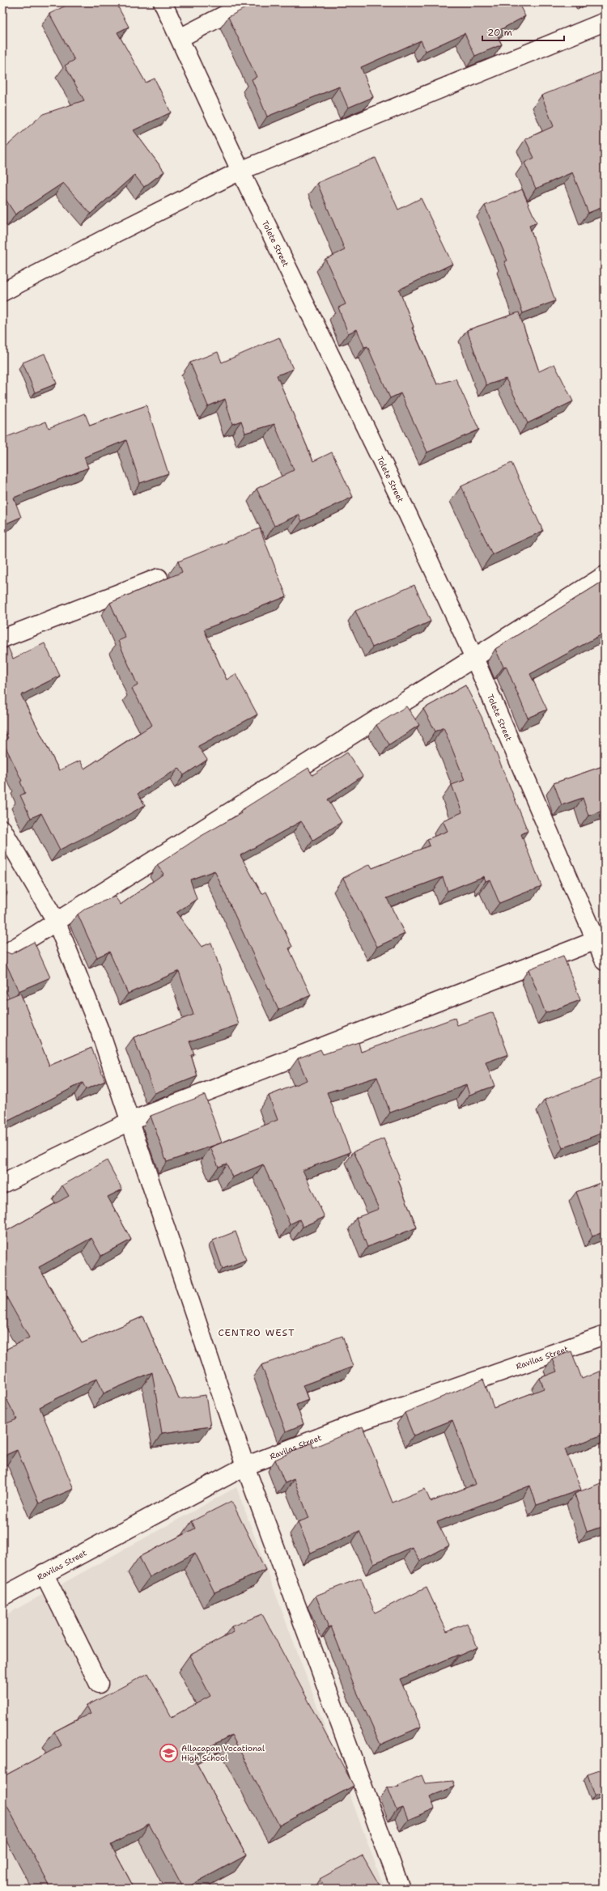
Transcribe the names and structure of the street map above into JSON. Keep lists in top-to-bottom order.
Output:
{
  "streets": {
    "street": ["Tolete Street", "Ravilas Street"]
  },
  "districts": ["CENTRO WEST"],
  "places": {
    "school or university": ["Allacapan Vocational High School"]
  },
  "scale_bar": "20 m"
}
